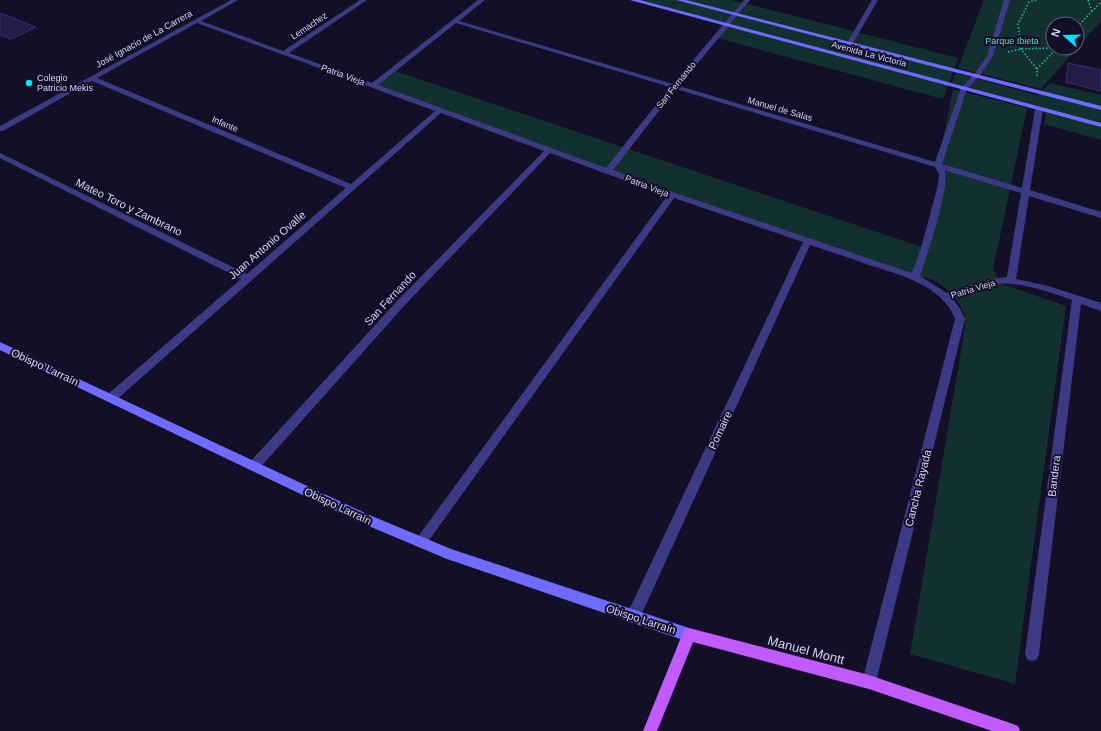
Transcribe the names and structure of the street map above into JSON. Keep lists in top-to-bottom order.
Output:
{
  "streets": {
    "main road": ["Avenida La Victoria", "Obispo Larraín", "Manuel Montt"],
    "street": [
      "Lemachez",
      "José Ignacio de La Carrera",
      "Patria Vieja",
      "San Fernando",
      "Manuel de Salas",
      "Infante",
      "Mateo Toro y Zambrano",
      "Juan Antonio Ovalle",
      "Pomaire",
      "Bandera",
      "Cancha Rayada"
    ]
  },
  "crossings": [
    ["Lemachez", "Patria Vieja"],
    ["José Ignacio de La Carrera", "Patria Vieja"],
    ["José Ignacio de La Carrera", "Infante"],
    ["Avenida La Victoria", "San Fernando"],
    ["Patria Vieja", "San Fernando"],
    ["Patria Vieja", "Juan Antonio Ovalle"],
    ["Patria Vieja", "Pomaire"],
    ["Patria Vieja", "Bandera"],
    ["Patria Vieja", "Cancha Rayada"],
    ["San Fernando", "Manuel de Salas"],
    ["San Fernando", "Obispo Larraín"],
    ["Infante", "Juan Antonio Ovalle"],
    ["Mateo Toro y Zambrano", "Juan Antonio Ovalle"],
    ["Juan Antonio Ovalle", "Obispo Larraín"],
    ["Obispo Larraín", "Pomaire"],
    ["Obispo Larraín", "Manuel Montt"],
    ["Cancha Rayada", "Manuel Montt"]
  ],
  "parks": ["Parque Ibieta"],
  "places": ["Colegio Patricio Mekis"],
  "north": "left"
}
